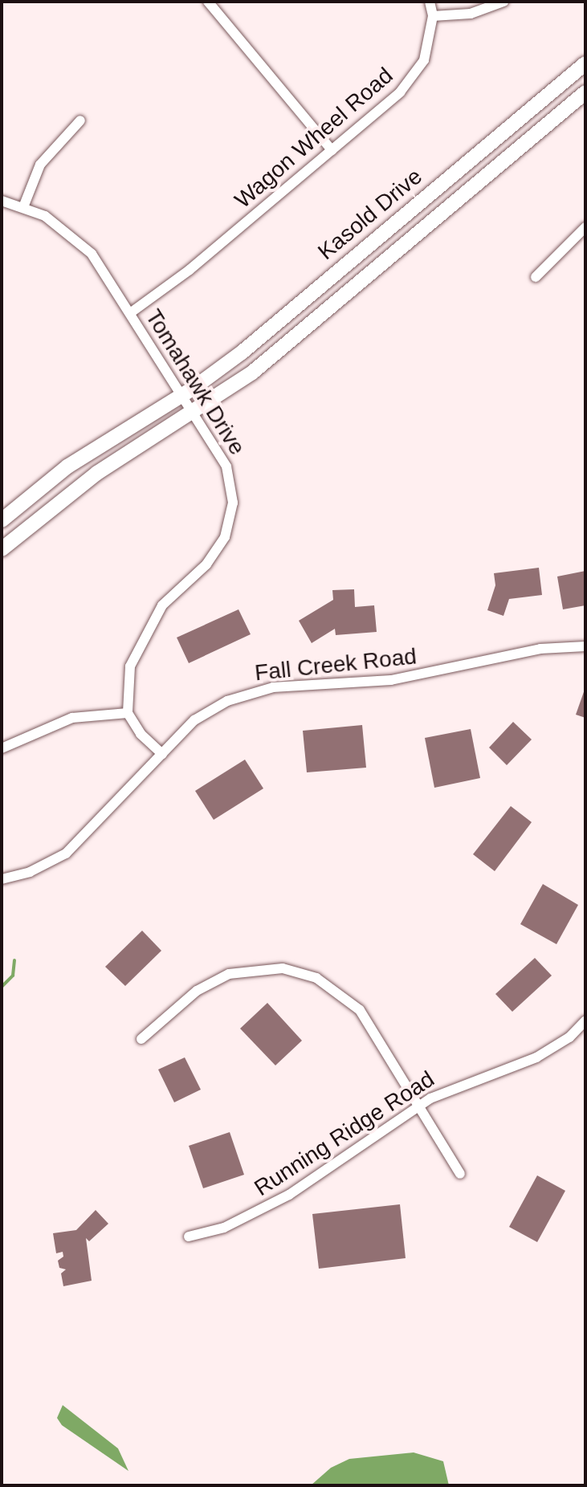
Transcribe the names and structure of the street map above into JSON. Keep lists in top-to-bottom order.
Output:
{
  "streets": {
    "main road": ["Kasold Drive"],
    "street": [
      "Wagon Wheel Road",
      "Tomahawk Drive",
      "Fall Creek Road",
      "Running Ridge Road"
    ]
  },
  "crossings": [
    ["Wagon Wheel Road", "Tomahawk Drive"],
    ["Kasold Drive", "Tomahawk Drive"]
  ]
}
